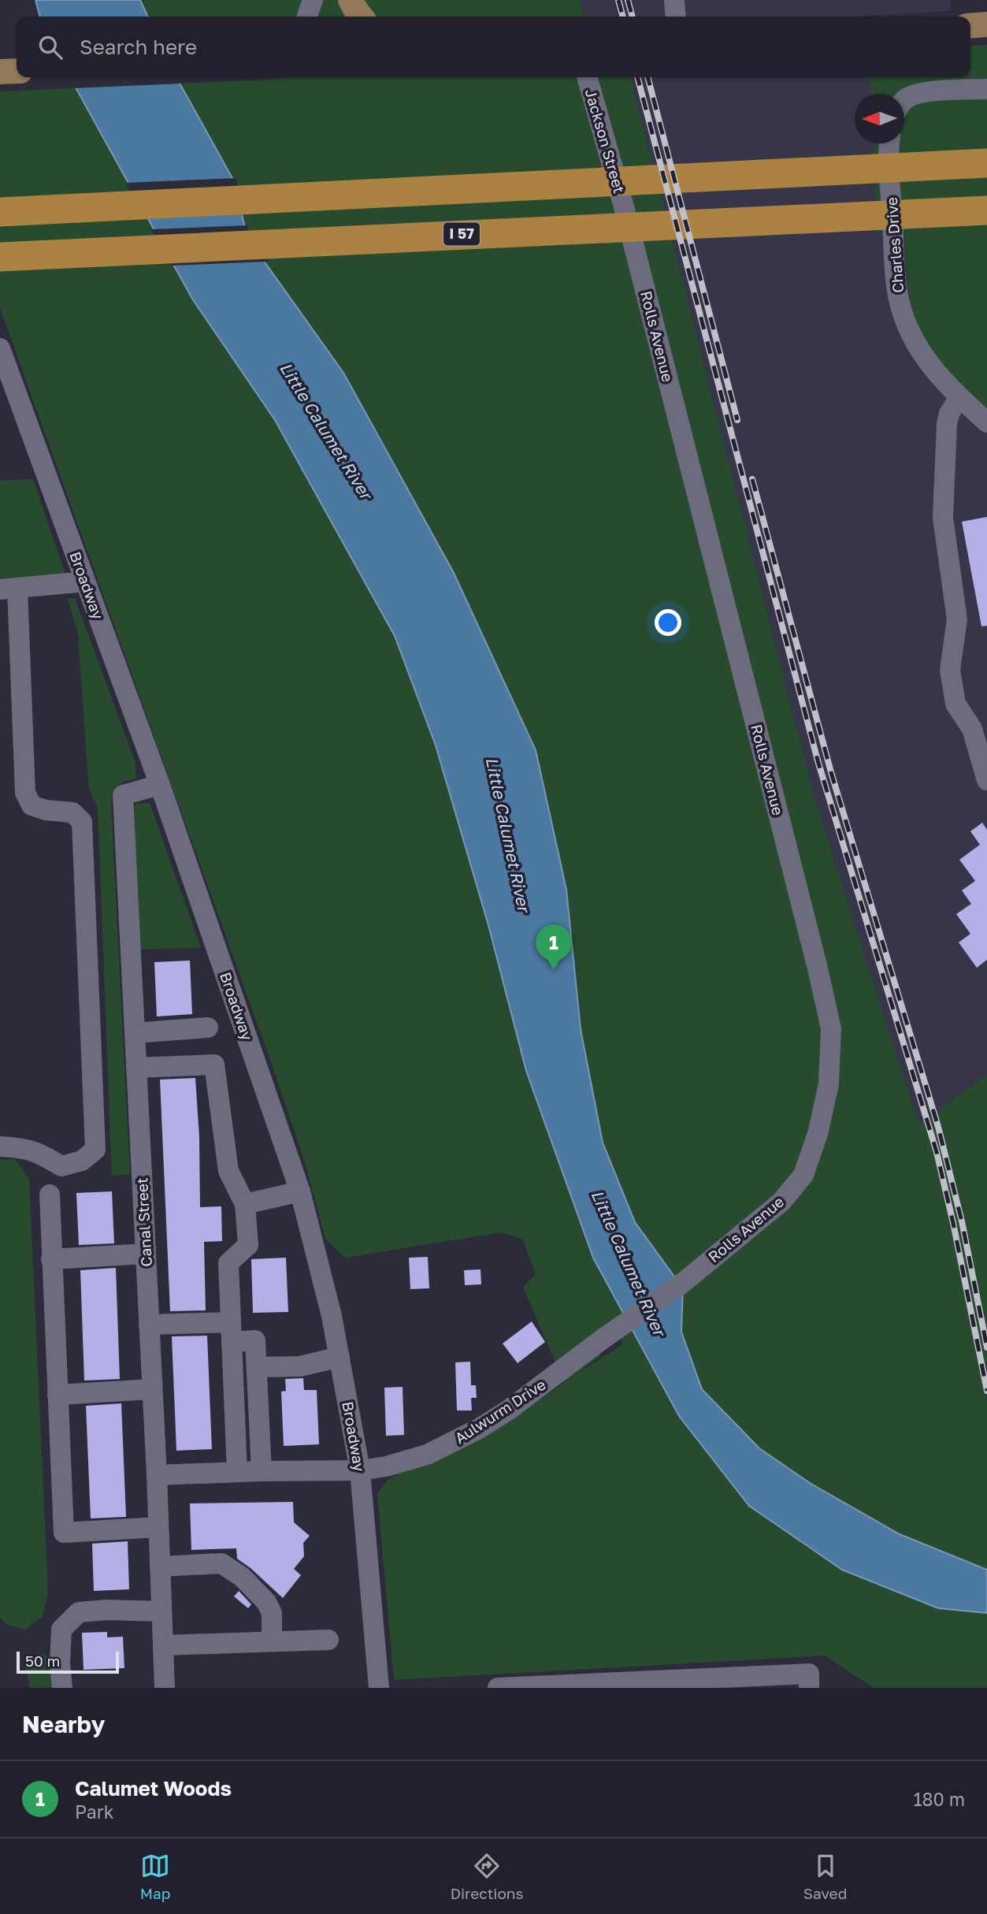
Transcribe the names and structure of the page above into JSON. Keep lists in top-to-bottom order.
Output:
{
  "streets": {
    "highway": ["I 57"],
    "street": [
      "Jackson Street",
      "Charles Drive",
      "Rolls Avenue",
      "Broadway",
      "Canal Street",
      "Aulwurm Drive"
    ]
  },
  "crossings": [
    ["Jackson Street", "Rolls Avenue"],
    ["Rolls Avenue", "Aulwurm Drive"],
    ["Broadway", "Canal Street"],
    ["Broadway", "Aulwurm Drive"],
    ["Canal Street", "Aulwurm Drive"]
  ],
  "water": ["Little Calumet River"],
  "scale_bar": "50 m",
  "north": "left",
  "page": {
    "search": "Search here",
    "pins": "1",
    "scale": "50 m",
    "heading": "Nearby",
    "list": [
      {
        "mark": "1",
        "name": "Calumet Woods",
        "note": "Park",
        "value": "180 m"
      }
    ],
    "nav": ["Map", "Directions", "Saved"]
  }
}
